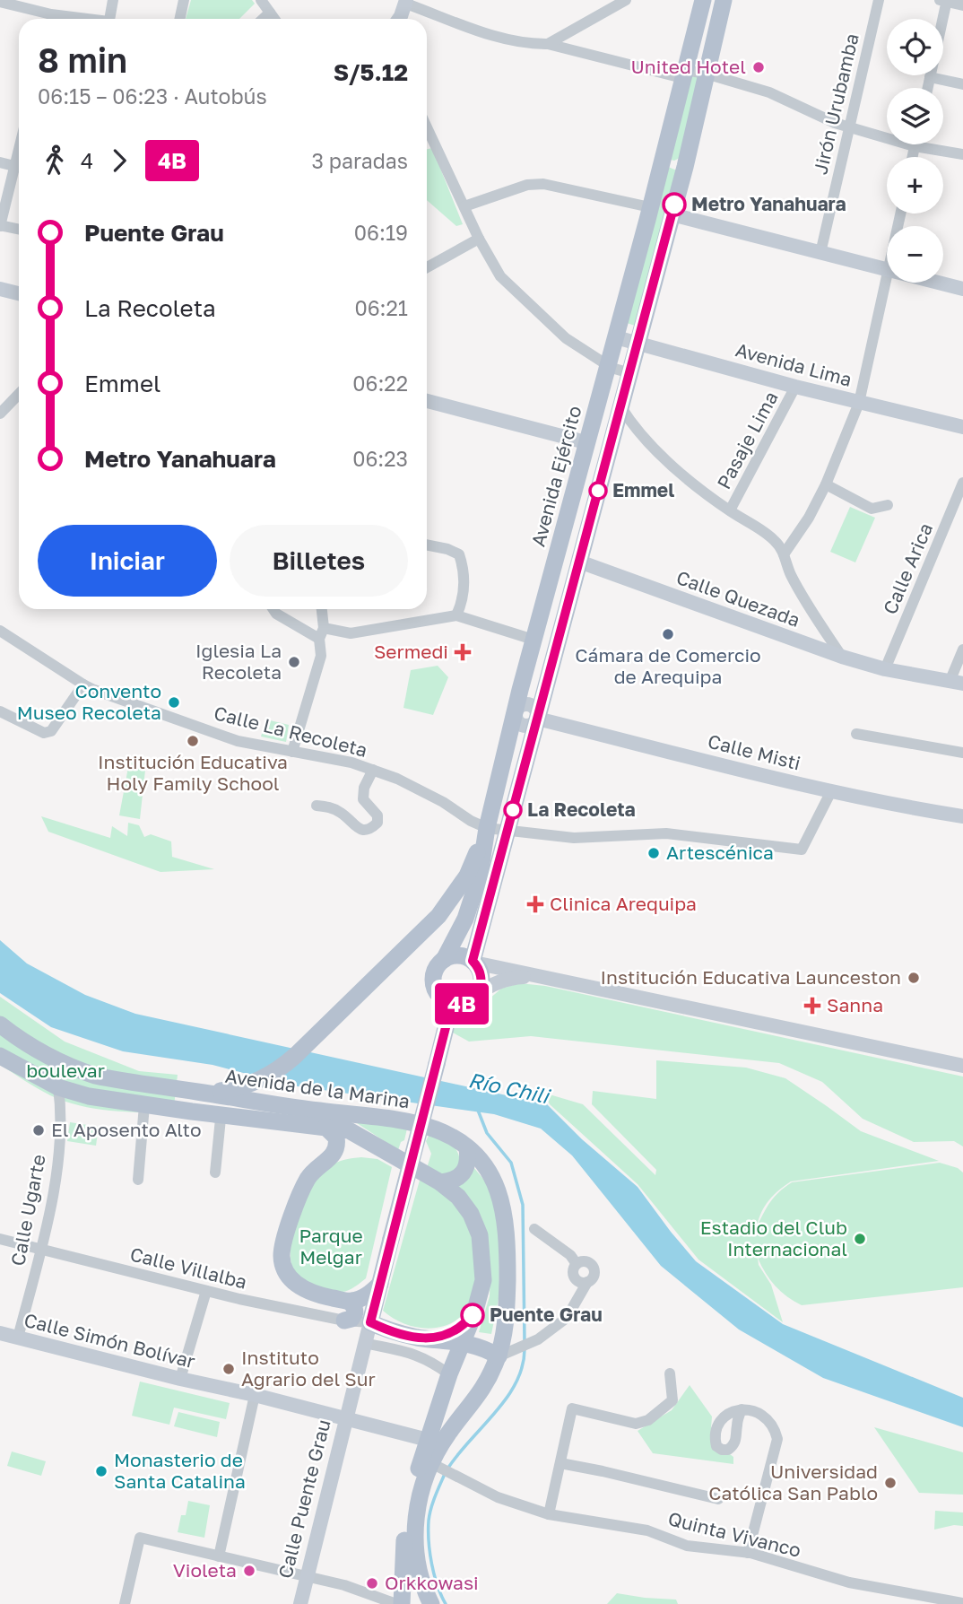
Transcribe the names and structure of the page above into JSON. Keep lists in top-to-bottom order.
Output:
{
  "streets": {
    "main road": ["Avenida Ejército", "Avenida de la Marina", "Calle Puente Grau"],
    "street": [
      "Jirón Urubamba",
      "Avenida Lima",
      "Pasaje Lima",
      "Calle Arica",
      "Calle Quezada",
      "Calle La Recoleta",
      "Calle Misti",
      "Calle Ugarte",
      "Calle Villalba",
      "Calle Simón Bolívar",
      "Quinta Vivanco"
    ]
  },
  "crossings": [
    ["Avenida Lima", "Pasaje Lima"],
    ["Avenida Lima", "Avenida Ejército"],
    ["Avenida Ejército", "Calle La Recoleta"],
    ["Avenida Ejército", "Calle Misti"],
    ["Avenida Ejército", "Calle Puente Grau"],
    ["Calle Arica", "Calle Quezada"],
    ["Calle La Recoleta", "Calle Misti"],
    ["Avenida de la Marina", "Calle Ugarte"],
    ["Avenida de la Marina", "Calle Simón Bolívar"],
    ["Avenida de la Marina", "Quinta Vivanco"],
    ["Calle Ugarte", "Calle Villalba"],
    ["Calle Ugarte", "Calle Simón Bolívar"],
    ["Calle Villalba", "Calle Puente Grau"],
    ["Calle Simón Bolívar", "Calle Puente Grau"]
  ],
  "water": ["Río Chili"],
  "parks": ["boulevar", "Parque Melgar"],
  "places": {
    "other": [
      "United Hotel",
      "Metro Yanahuara",
      "Emmel",
      "Cámara de Comercio de Arequipa",
      "Iglesia La Recoleta",
      "Convento Museo Recoleta",
      "Institución Educativa Holy Family School",
      "La Recoleta",
      "Artescénica",
      "Institución Educativa Launceston",
      "El Aposento Alto",
      "Estadio del Club Internacional",
      "Puente Grau",
      "Instituto Agrario del Sur",
      "Monasterio de Santa Catalina",
      "Universidad Católica San Pablo",
      "Violeta",
      "Orkkowasi"
    ],
    "health": ["Sermedi", "Clinica Arequipa", "Sanna"]
  },
  "lines": ["bus line 4B"],
  "page": {
    "on_map": "4B",
    "map_buttons": ["+", "−"],
    "heading": ["8 min", "06:15 – 06:23 · Autobús", "S/5.12"],
    "legs": ["4", "4B", "3 paradas"],
    "list": [
      {
        "name": "Puente Grau",
        "value": "06:19"
      },
      {
        "name": "La Recoleta",
        "value": "06:21"
      },
      {
        "name": "Emmel",
        "value": "06:22"
      },
      {
        "name": "Metro Yanahuara",
        "value": "06:23"
      }
    ],
    "buttons": ["Iniciar", "Billetes"]
  }
}
